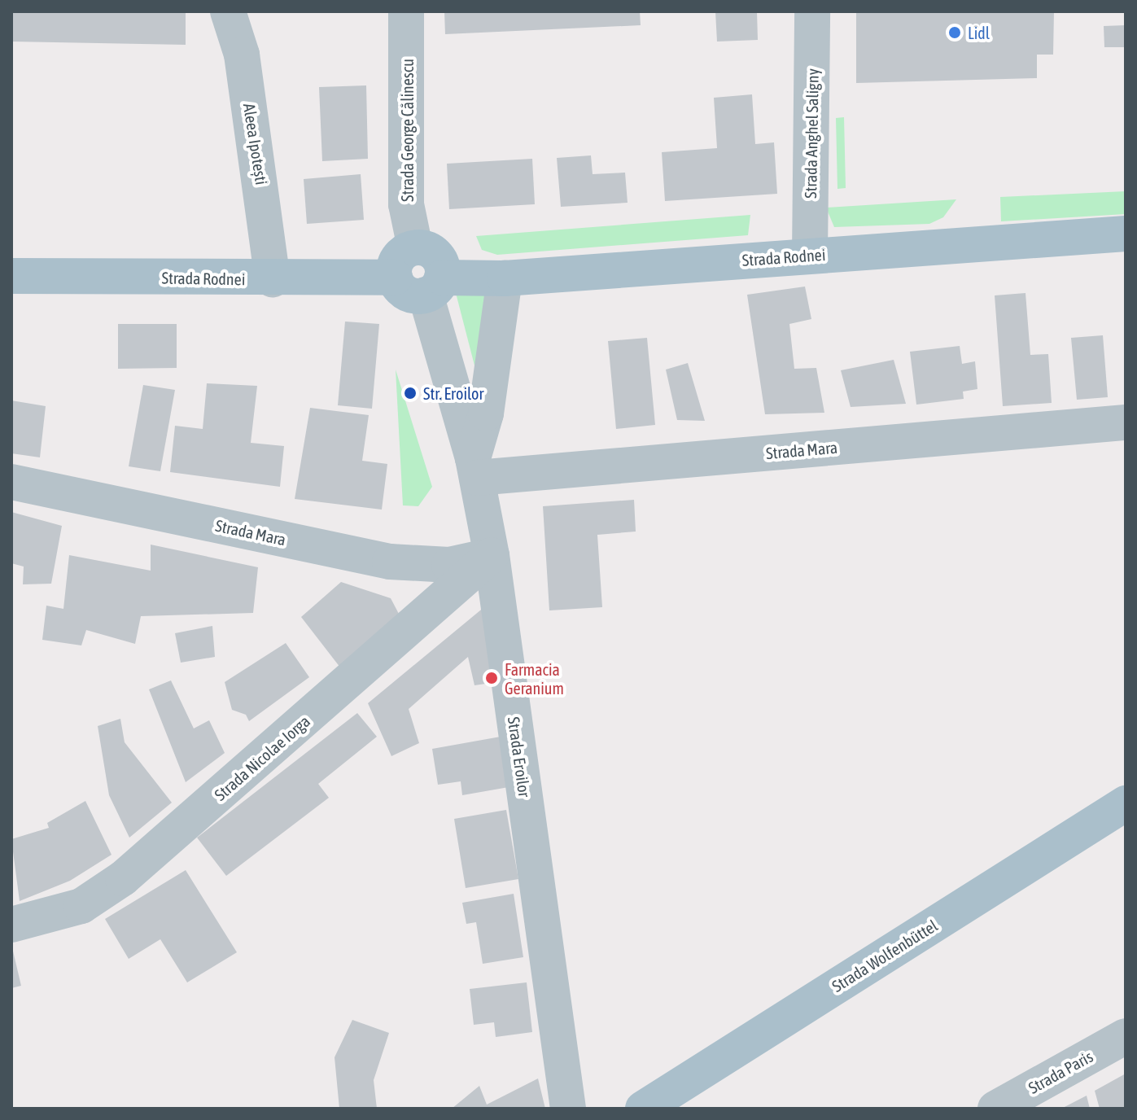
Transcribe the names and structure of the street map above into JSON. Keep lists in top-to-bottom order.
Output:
{
  "streets": {
    "main road": ["Strada Rodnei", "Strada Wolfenbüttel"],
    "street": [
      "Strada George Călinescu",
      "Strada Anghel Saligny",
      "Aleea Ipotești",
      "Strada Mara",
      "Strada Eroilor",
      "Strada Nicolae Iorga",
      "Strada Paris"
    ]
  },
  "crossings": [
    ["Strada George Călinescu", "Strada Rodnei"],
    ["Strada George Călinescu", "Strada Eroilor"],
    ["Strada Anghel Saligny", "Strada Rodnei"],
    ["Aleea Ipotești", "Strada Rodnei"],
    ["Strada Rodnei", "Strada Eroilor"],
    ["Strada Mara", "Strada Eroilor"],
    ["Strada Mara", "Strada Nicolae Iorga"],
    ["Strada Eroilor", "Strada Nicolae Iorga"]
  ],
  "places": ["Lidl", "Str. Eroilor", "Farmacia Geranium"]
}
